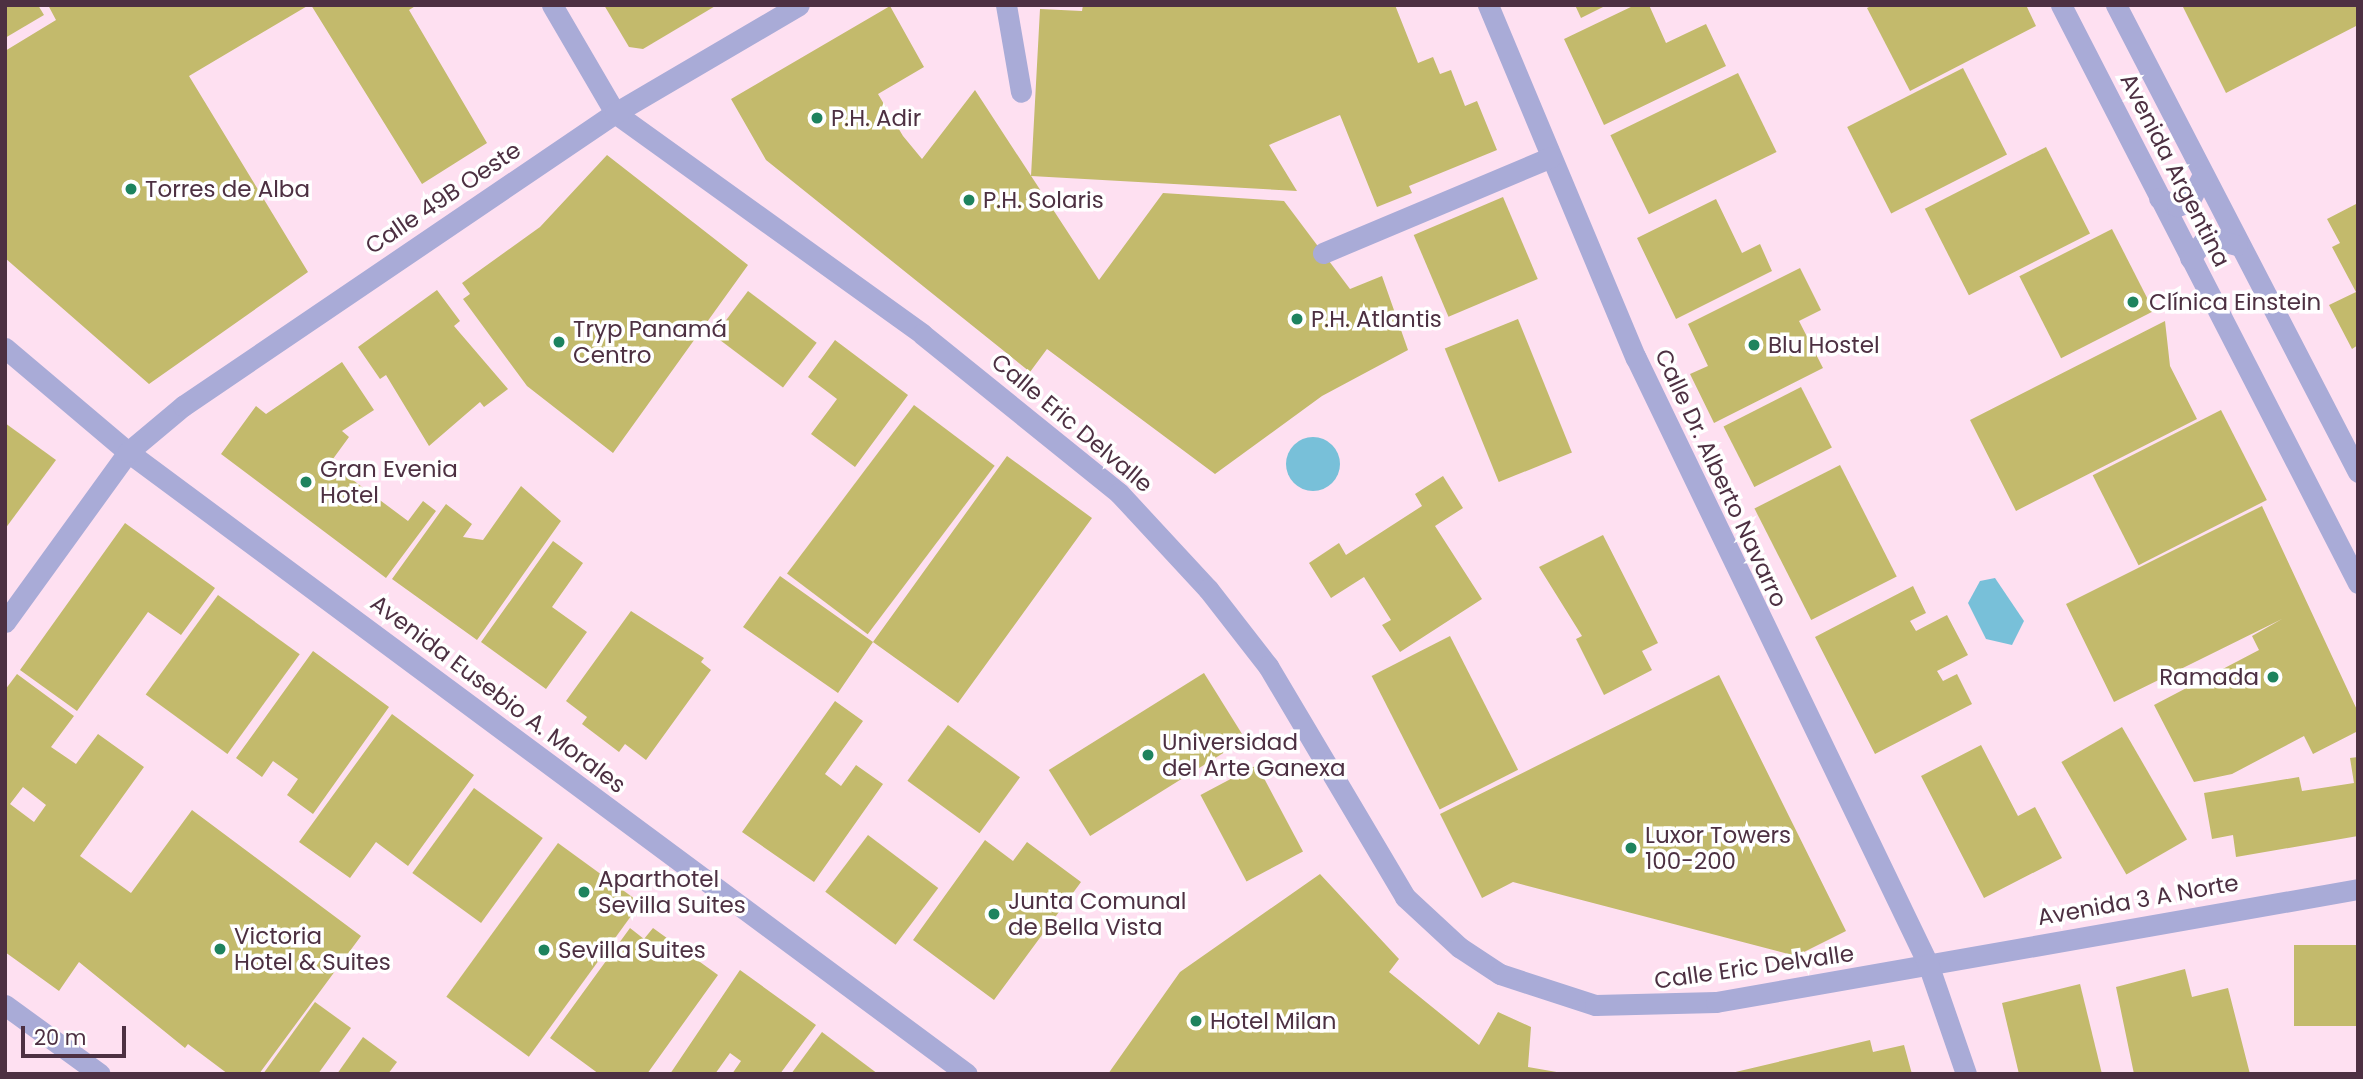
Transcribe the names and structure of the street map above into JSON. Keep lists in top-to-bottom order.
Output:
{
  "streets": {
    "street": [
      "Avenida Argentina",
      "Calle 49B Oeste",
      "Calle Eric Delvalle",
      "Calle Dr. Alberto Navarro",
      "Avenida Eusebio A. Morales",
      "Avenida 3 A Norte"
    ]
  },
  "crossings": [
    ["Calle 49B Oeste", "Calle Eric Delvalle"],
    ["Calle 49B Oeste", "Avenida Eusebio A. Morales"],
    ["Calle Eric Delvalle", "Calle Dr. Alberto Navarro"],
    ["Calle Eric Delvalle", "Avenida 3 A Norte"],
    ["Calle Dr. Alberto Navarro", "Avenida 3 A Norte"]
  ],
  "places": [
    "P.H. Adir",
    "Torres de Alba",
    "P.H. Solaris",
    "Clínica Einstein",
    "P.H. Atlantis",
    "Tryp Panamá Centro",
    "Blu Hostel",
    "Gran Evenia Hotel",
    "Ramada",
    "Universidad del Arte Ganexa",
    "Luxor Towers 100-200",
    "Aparthotel Sevilla Suites",
    "Junta Comunal de Bella Vista",
    "Victoria Hotel & Suites",
    "Sevilla Suites",
    "Hotel Milan"
  ],
  "scale_bar": "20 m"
}
